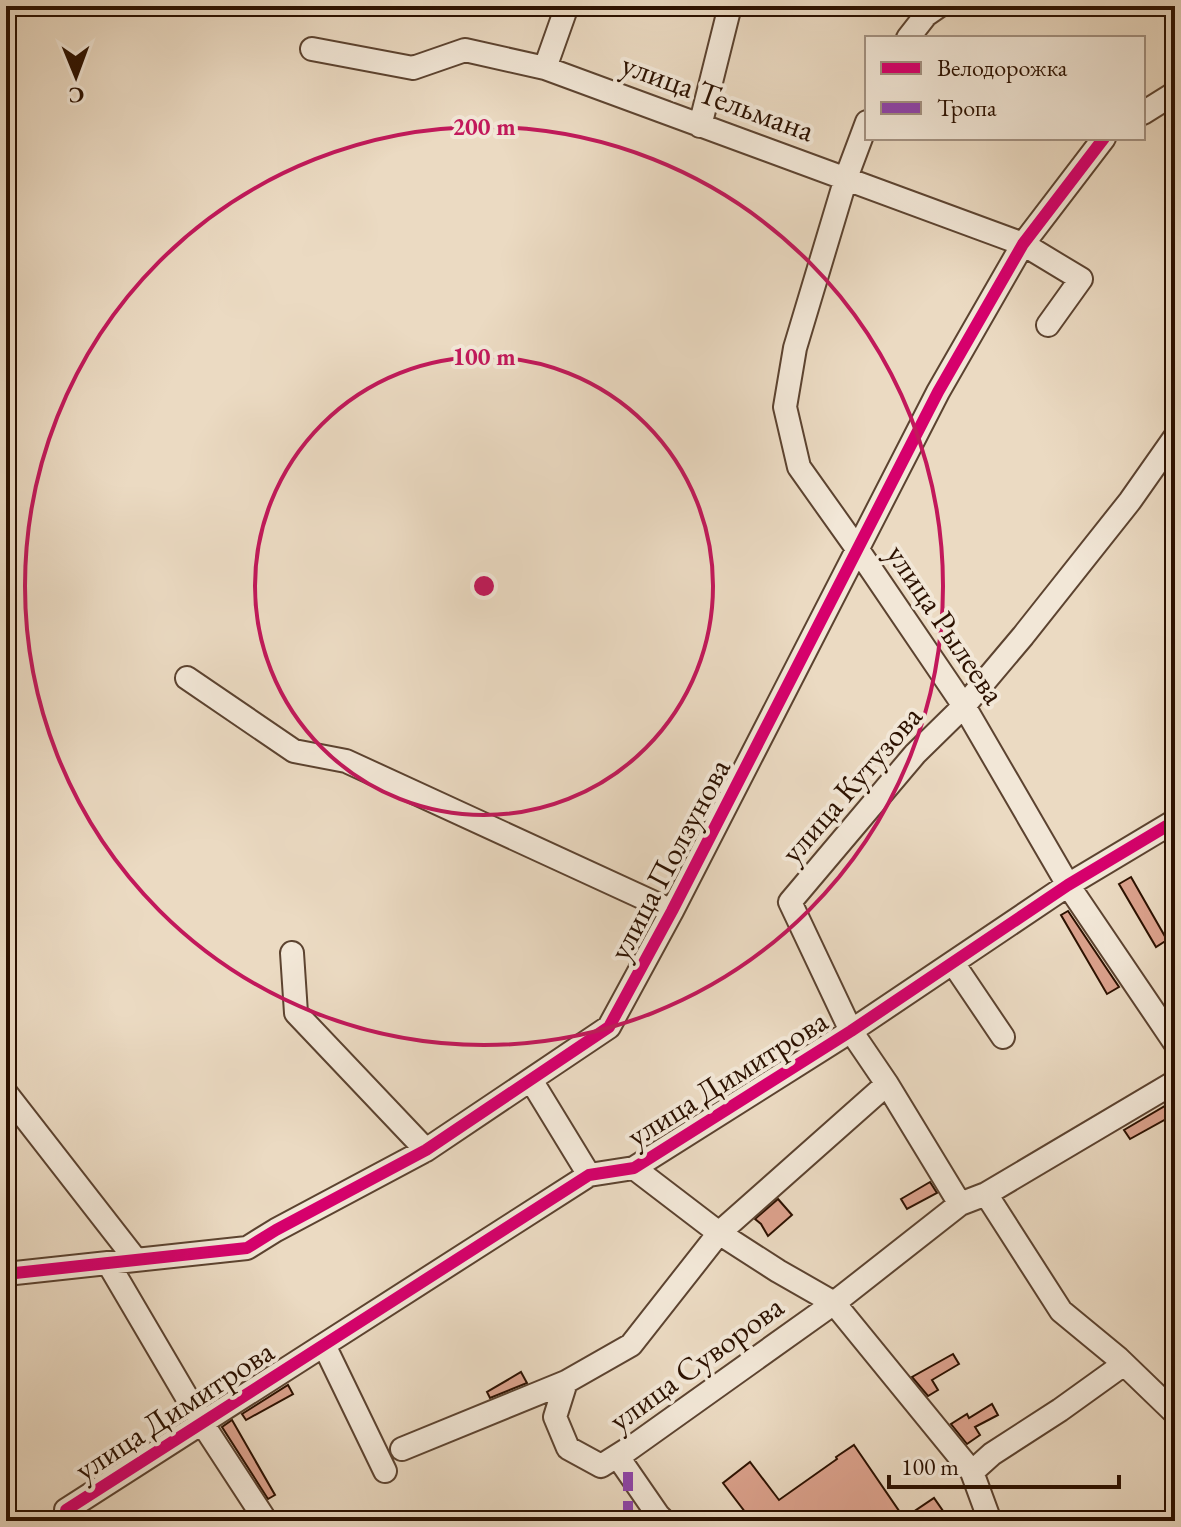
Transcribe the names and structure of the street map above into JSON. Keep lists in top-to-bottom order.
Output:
{
  "streets": {
    "street": [
      "улица Тельмана",
      "улица Рылеева",
      "улица Кутузова",
      "улица Ползунова",
      "улица Димитрова",
      "улица Суворова"
    ]
  },
  "crossings": [
    ["улица Тельмана", "улица Рылеева"],
    ["улица Тельмана", "улица Ползунова"],
    ["улица Рылеева", "улица Кутузова"],
    ["улица Рылеева", "улица Ползунова"],
    ["улица Рылеева", "улица Димитрова"],
    ["улица Кутузова", "улица Димитрова"],
    ["улица Кутузова", "улица Суворова"]
  ],
  "legend": ["Велодорожка", "Тропа"],
  "scale_bar": "100 m",
  "north": "bottom",
  "rings": ["200 m", "100 m"]
}
